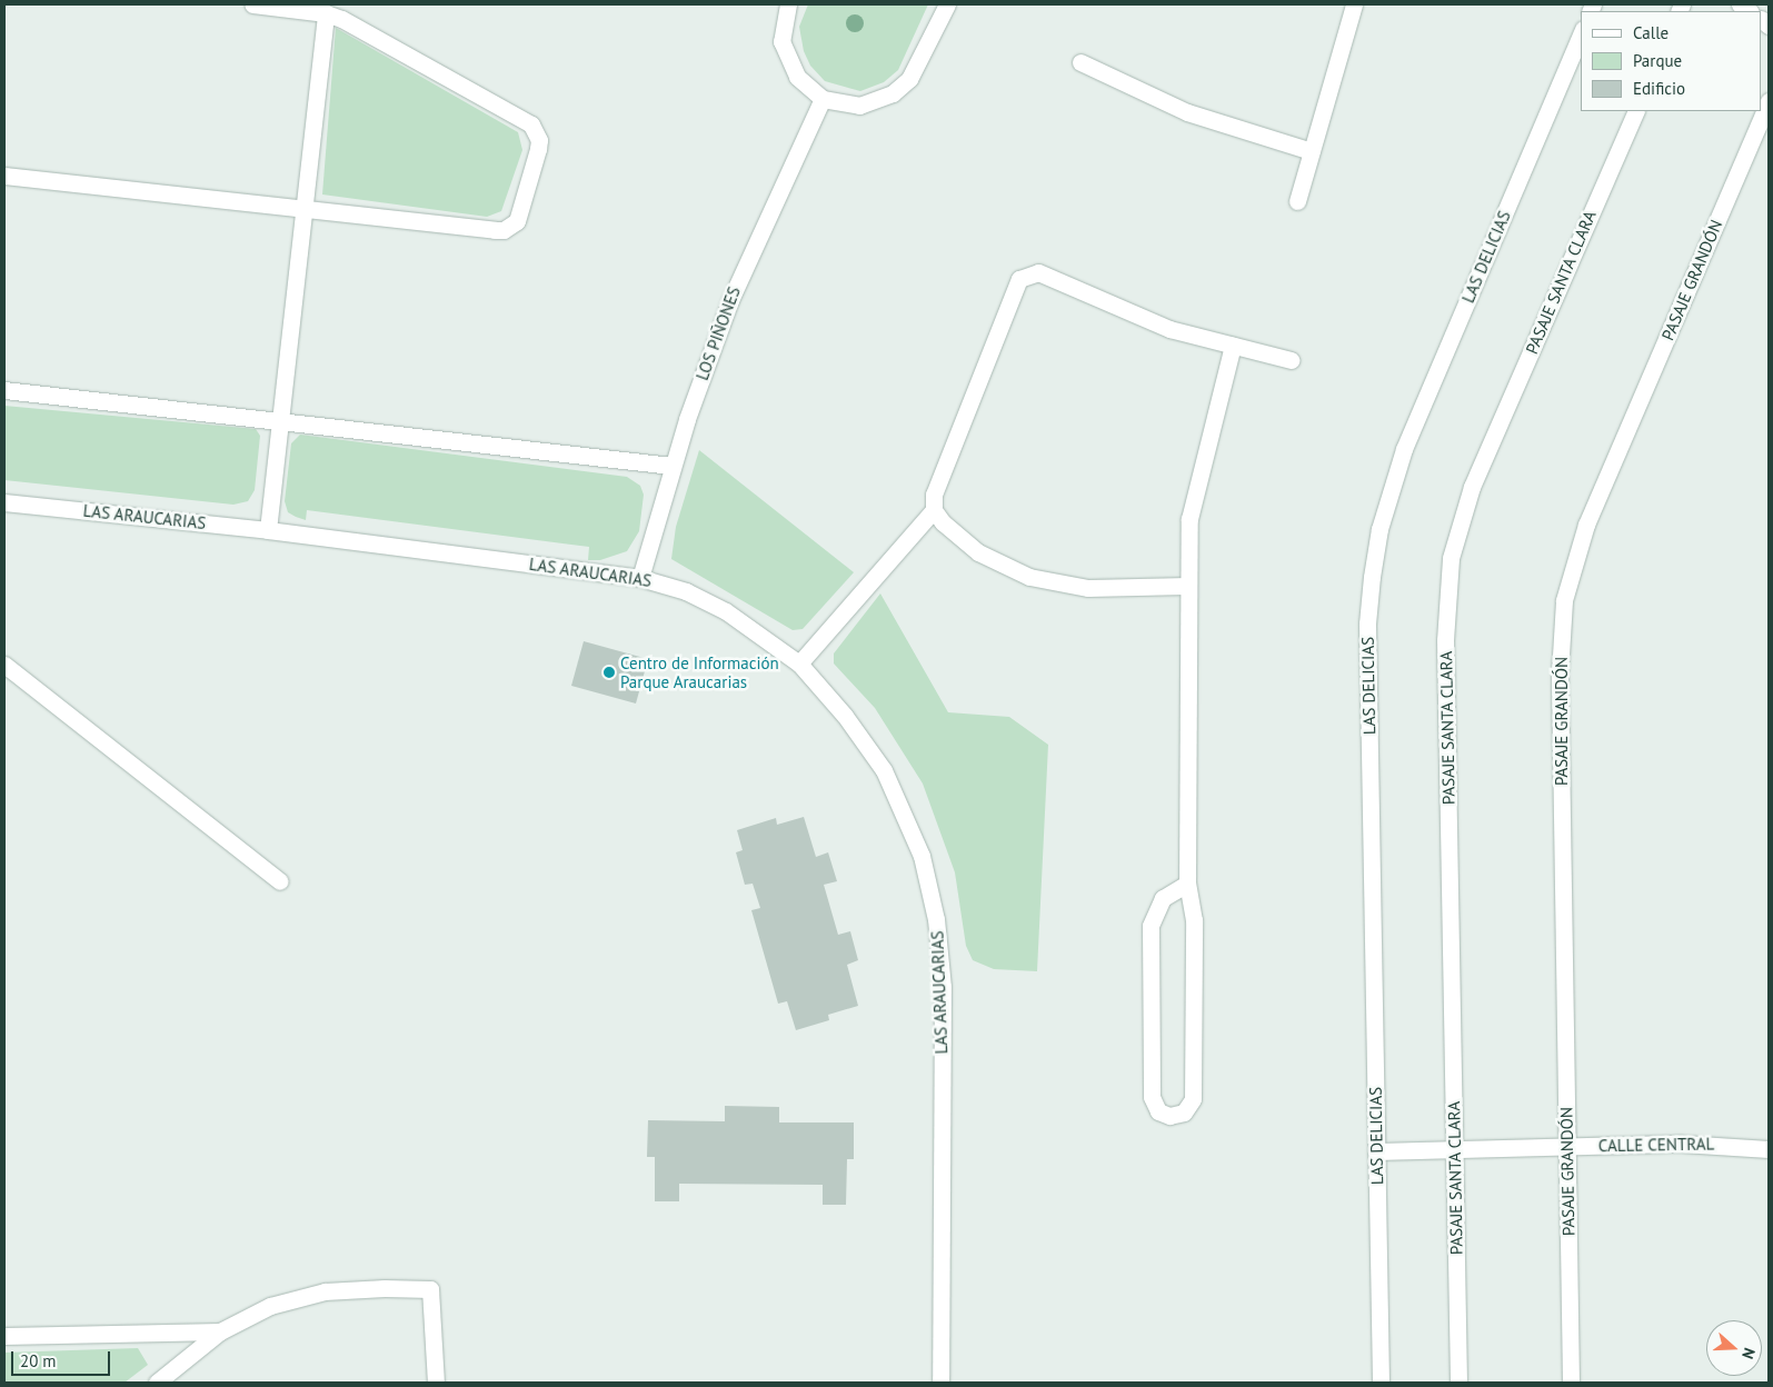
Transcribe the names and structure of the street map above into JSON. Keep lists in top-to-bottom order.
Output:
{
  "streets": {
    "street": [
      "LAS DELICIAS",
      "PASAJE GRANDÓN",
      "PASAJE SANTA CLARA",
      "LOS PIÑONES",
      "LAS ARAUCARIAS",
      "CALLE CENTRAL"
    ]
  },
  "crossings": [
    ["LAS DELICIAS", "CALLE CENTRAL"],
    ["PASAJE GRANDÓN", "CALLE CENTRAL"],
    ["PASAJE SANTA CLARA", "CALLE CENTRAL"],
    ["LOS PIÑONES", "LAS ARAUCARIAS"]
  ],
  "places": ["Centro de Información Parque Araucarias"],
  "legend": ["Calle", "Parque", "Edificio"],
  "scale_bar": "20 m",
  "north": "right"
}
